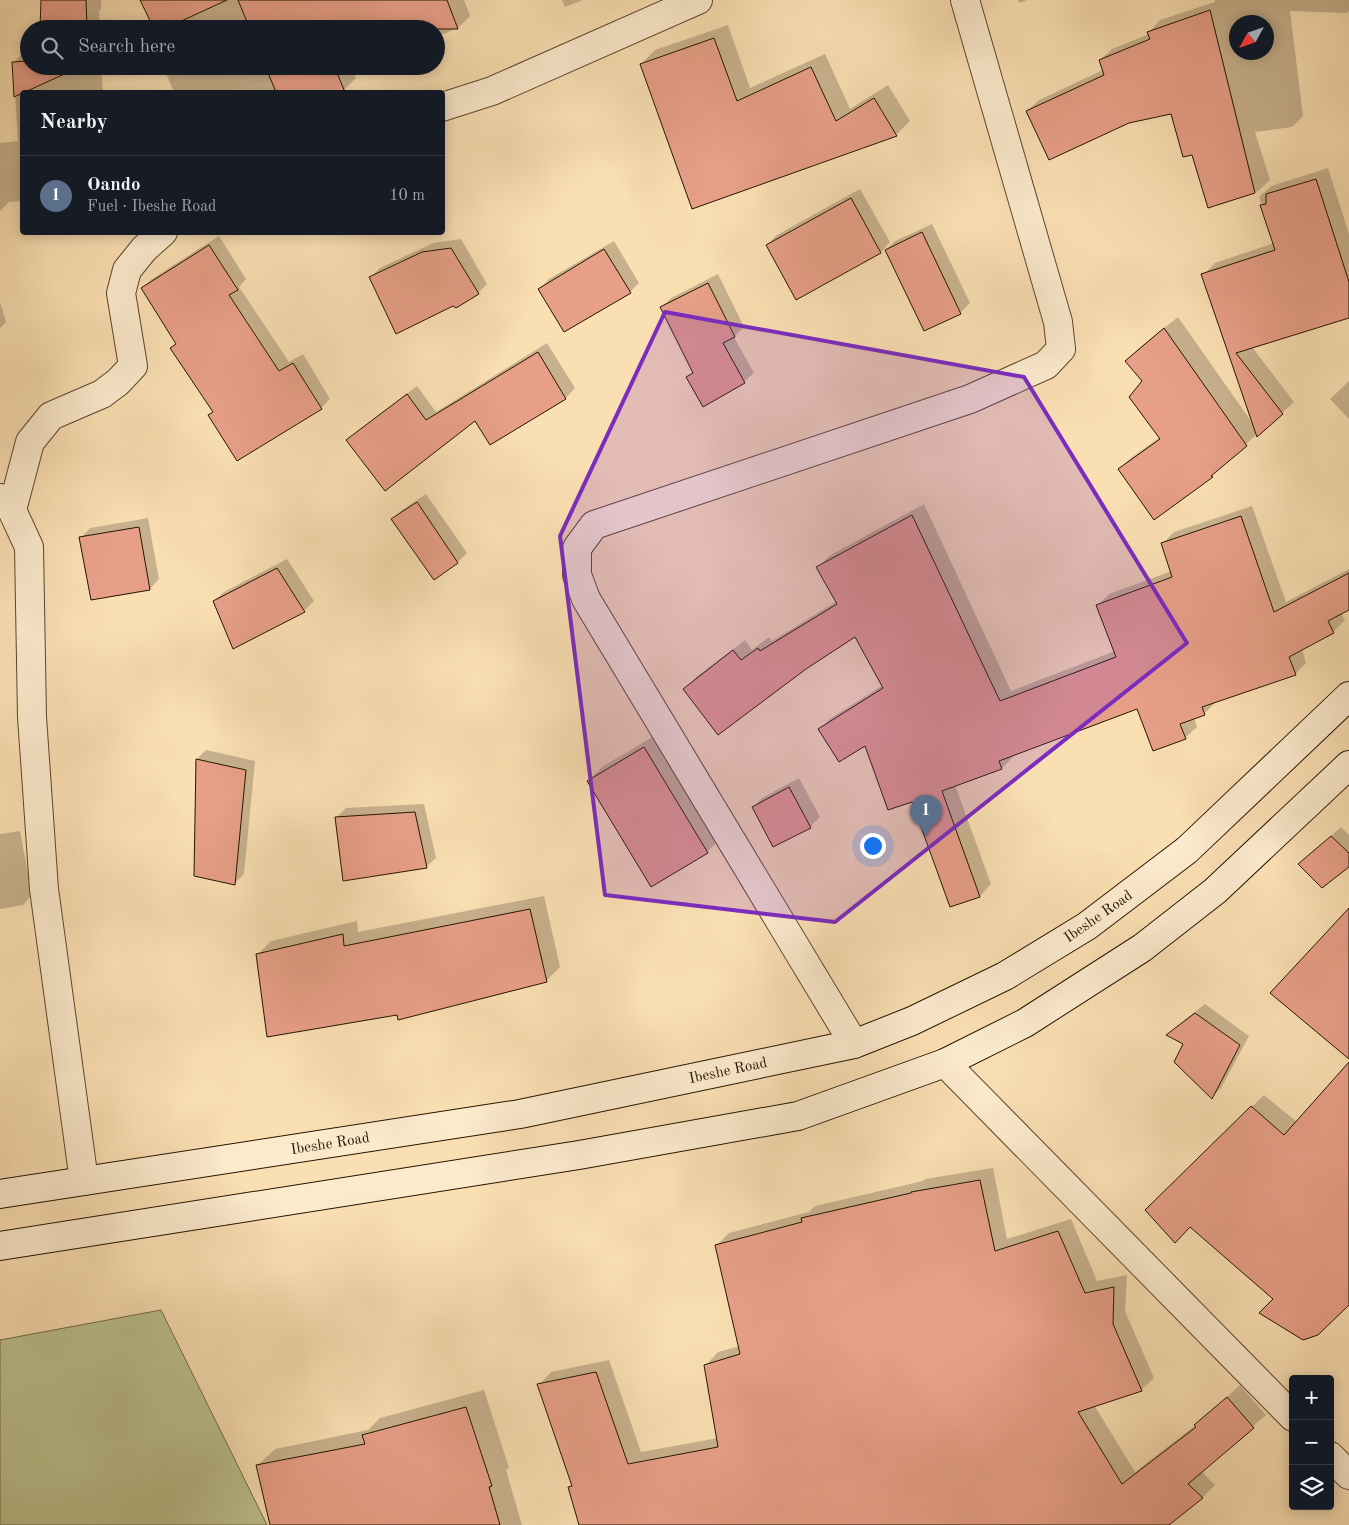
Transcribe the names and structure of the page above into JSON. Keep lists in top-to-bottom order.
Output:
{
  "streets": {
    "street": ["Ibeshe Road"]
  },
  "north": "bottom left",
  "page": {
    "search": "Search here",
    "heading": "Nearby",
    "list": [
      {
        "mark": "1",
        "name": "Oando",
        "note": "Fuel · Ibeshe Road",
        "value": "10 m"
      }
    ],
    "pins": "1",
    "map_buttons": ["+", "−"]
  }
}
